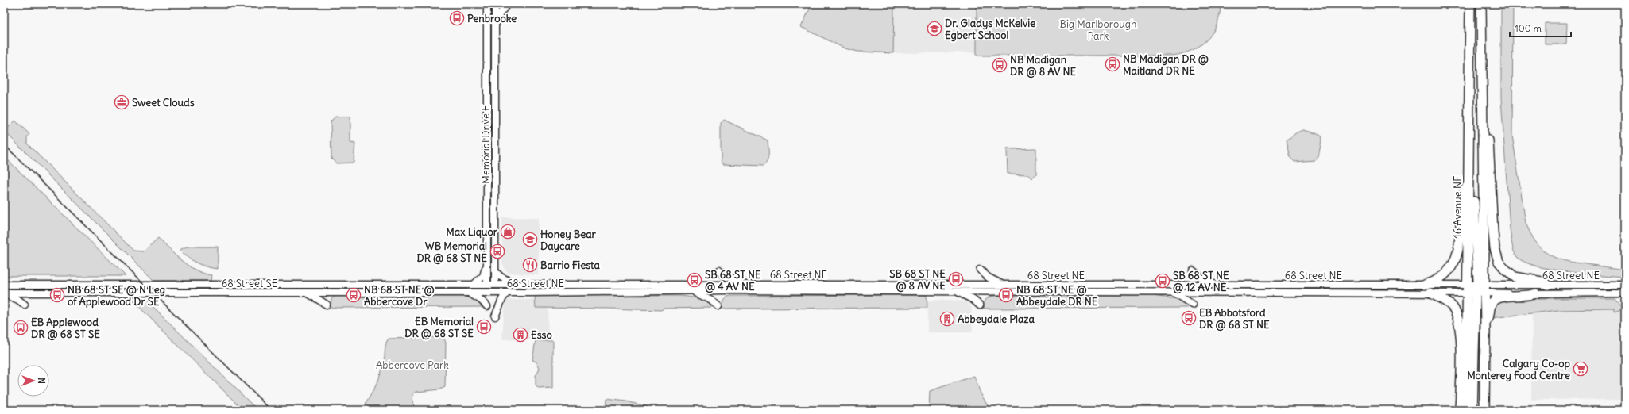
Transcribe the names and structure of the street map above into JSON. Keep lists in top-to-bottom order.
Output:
{
  "streets": {
    "highway": ["16 Avenue NE"],
    "main road": ["Memorial Drive E", "68 Street NE", "68 Street SE"]
  },
  "crossings": [
    ["Memorial Drive E", "68 Street NE"],
    ["Memorial Drive E", "68 Street SE"],
    ["16 Avenue NE", "68 Street NE"],
    ["68 Street NE", "68 Street SE"]
  ],
  "parks": ["Big Marlborough Park", "Abbercove Park"],
  "places": {
    "bus stop": [
      "Penbrooke",
      "NB Madigan DR @ Maitland DR NE",
      "NB Madigan DR @ 8 AV NE",
      "WB Memorial DR @ 68 ST NE",
      "SB 68 ST NE @ 8 AV NE",
      "SB 68 ST NE @ 4 AV NE",
      "SB 68 ST NE @ 12 AV NE",
      "NB 68 ST SE @ N Leg of Applewood Dr SE",
      "NB 68 ST NE @ Abbercove Dr",
      "NB 68 ST NE @ Abbeydale DR NE",
      "EB Abbotsford DR @ 68 ST NE",
      "EB Memorial DR @ 68 ST SE",
      "EB Applewood DR @ 68 ST SE"
    ],
    "school or university": ["Dr. Gladys McKelvie Egbert School", "Honey Bear Daycare"],
    "office": ["Sweet Clouds"],
    "shop": ["Max Liquor"],
    "restaurant": ["Barrio Fiesta"],
    "building": ["Abbeydale Plaza", "Esso"],
    "supermarket": ["Calgary Co-op Monterey Food Centre"]
  },
  "scale_bar": "100 m",
  "north": "right"
}
